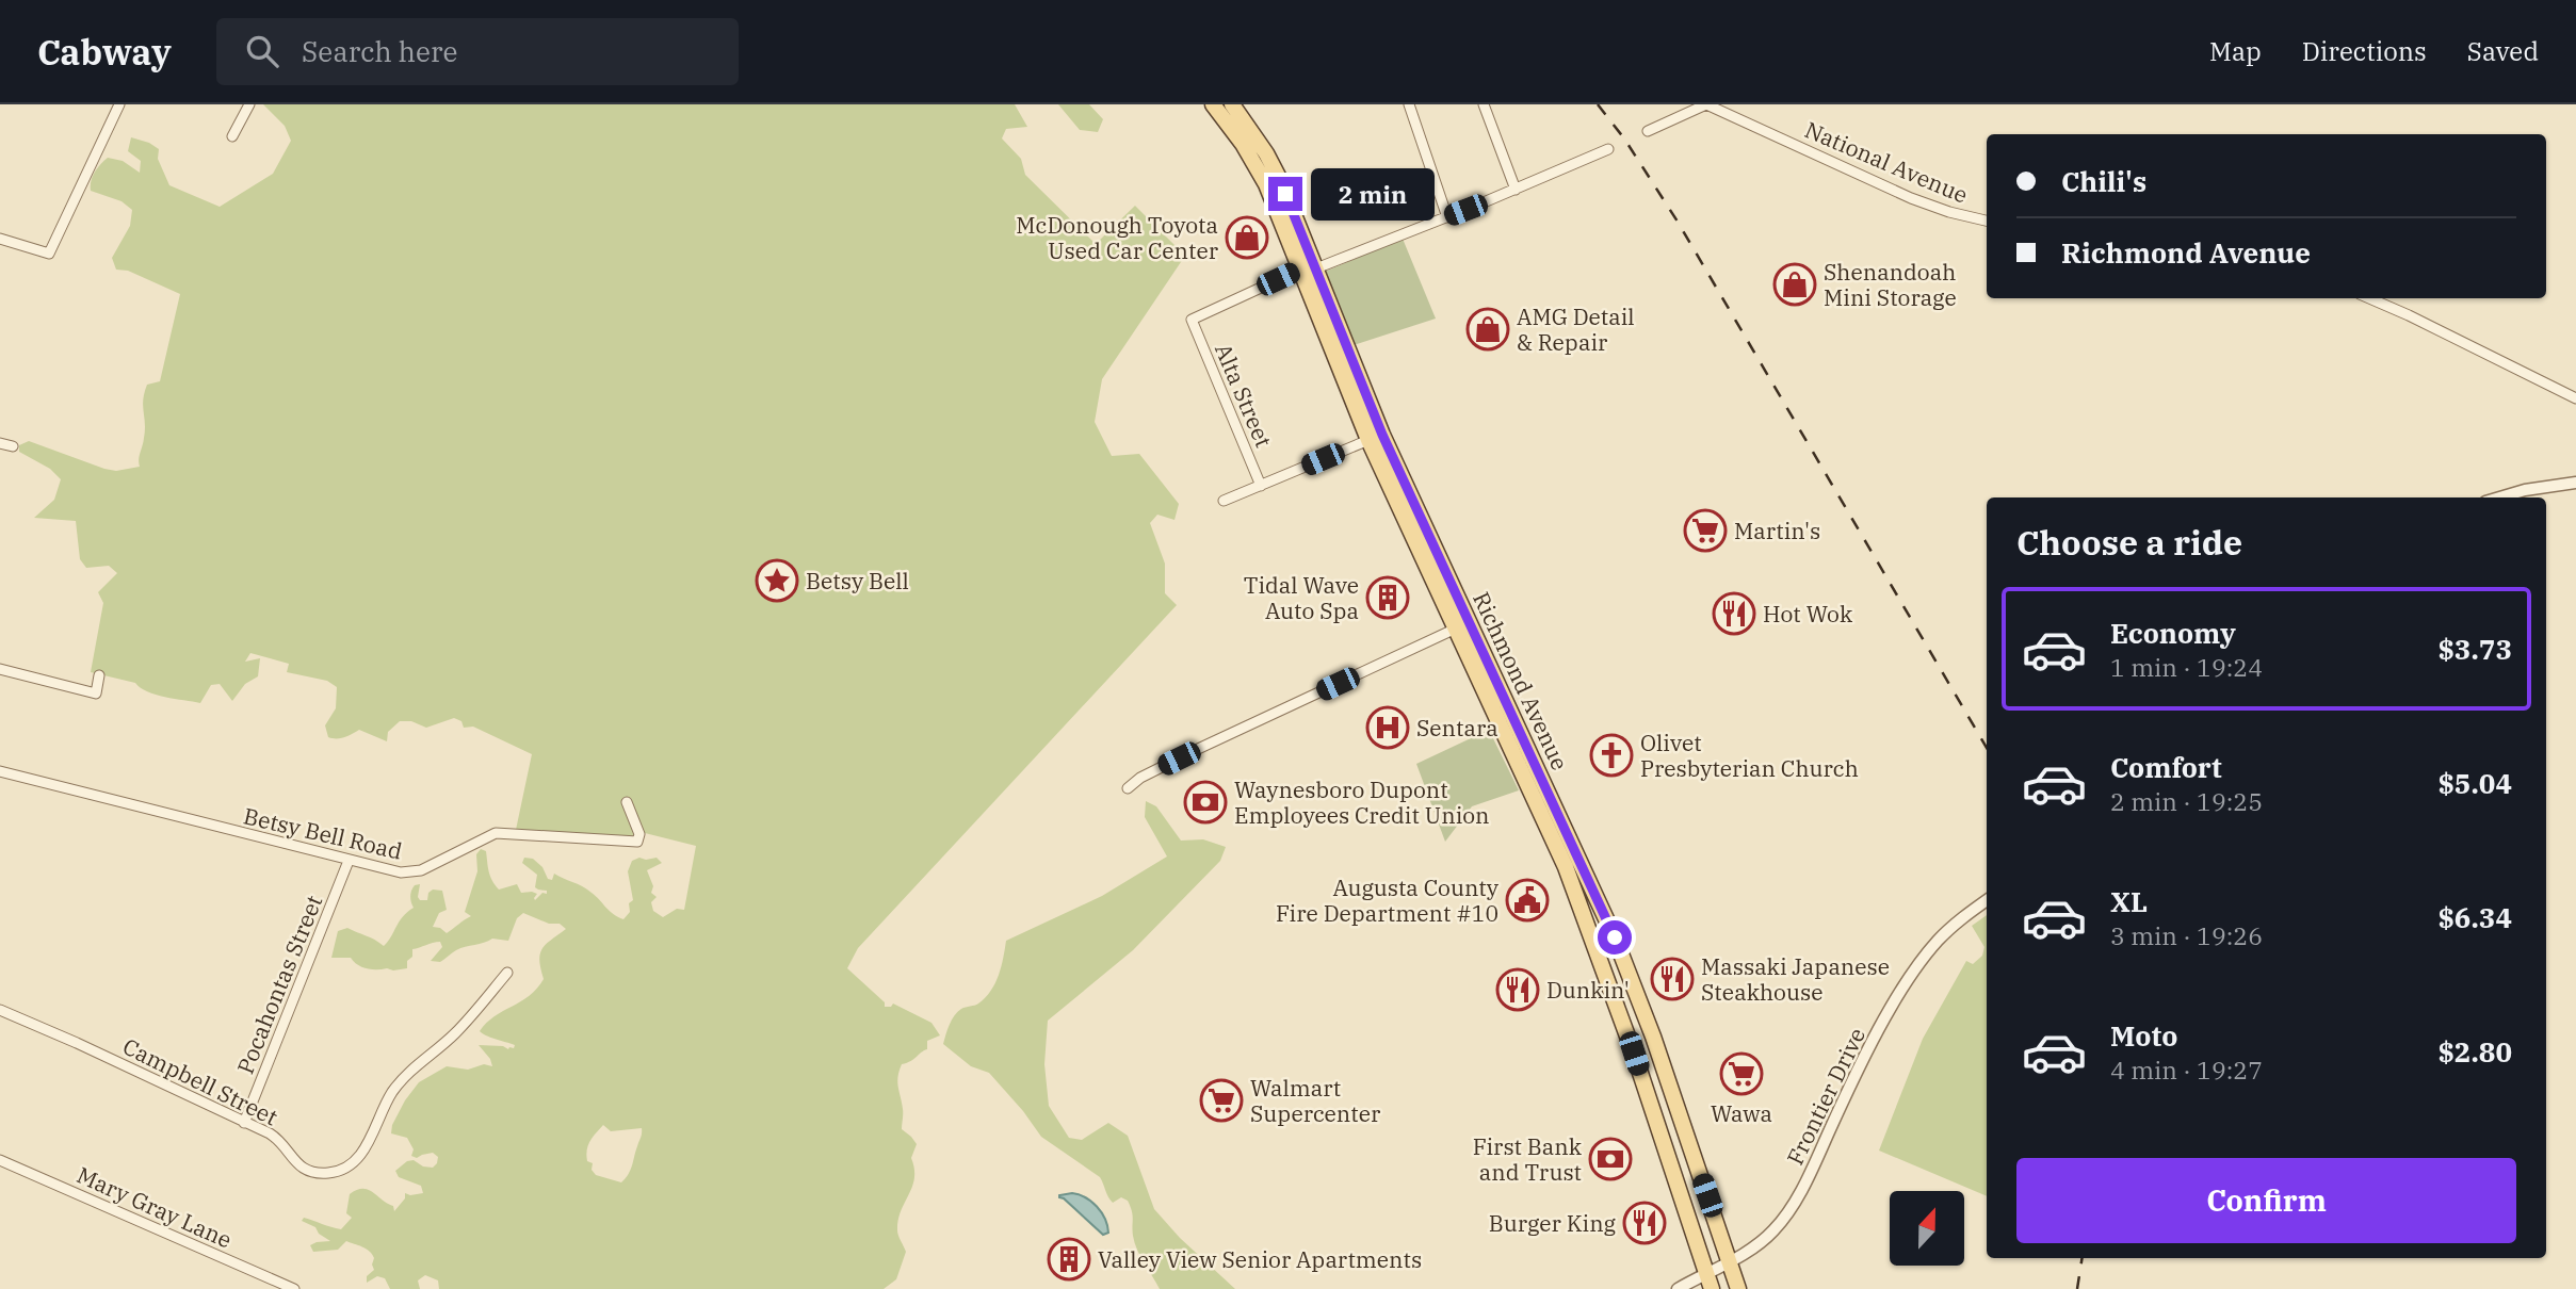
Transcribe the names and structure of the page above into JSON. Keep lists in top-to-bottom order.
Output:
{
  "streets": {
    "main road": ["Richmond Avenue"],
    "street": [
      "National Avenue",
      "Alta Street",
      "Betsy Bell Road",
      "Pocahontas Street",
      "Campbell Street",
      "Frontier Drive",
      "Mary Gray Lane"
    ]
  },
  "crossings": [
    ["Alta Street", "Richmond Avenue"],
    ["Richmond Avenue", "Frontier Drive"],
    ["Betsy Bell Road", "Pocahontas Street"],
    ["Pocahontas Street", "Campbell Street"]
  ],
  "places": {
    "shop": ["McDonough Toyota Used Car Center", "Shenandoah Mini Storage", "AMG Detail & Repair"],
    "supermarket": ["Martin's", "Wawa", "Walmart Supercenter"],
    "place": ["Betsy Bell"],
    "building": ["Tidal Wave Auto Spa", "Valley View Senior Apartments"],
    "restaurant": [
      "Hot Wok",
      "Massaki Japanese Steakhouse",
      "Dunkin'",
      "Burger King"
    ],
    "hospital": ["Sentara"],
    "church": ["Olivet Presbyterian Church"],
    "bank": ["Waynesboro Dupont Employees Credit Union", "First Bank and Trust"],
    "public building": ["Augusta County Fire Department #10"]
  },
  "north": "top",
  "page": {
    "header": "Cabway",
    "search": "Search here",
    "nav": ["Map", "Directions", "Saved"],
    "banner": ["Chili's", "Richmond Avenue"],
    "bubble": "2 min",
    "heading": "Choose a ride",
    "list": [
      {
        "name": "Economy",
        "note": "1 min · 19:24",
        "value": "$3.73"
      },
      {
        "name": "Comfort",
        "note": "2 min · 19:25",
        "value": "$5.04"
      },
      {
        "name": "XL",
        "note": "3 min · 19:26",
        "value": "$6.34"
      },
      {
        "name": "Moto",
        "note": "4 min · 19:27",
        "value": "$2.80"
      }
    ],
    "buttons": "Confirm"
  }
}
